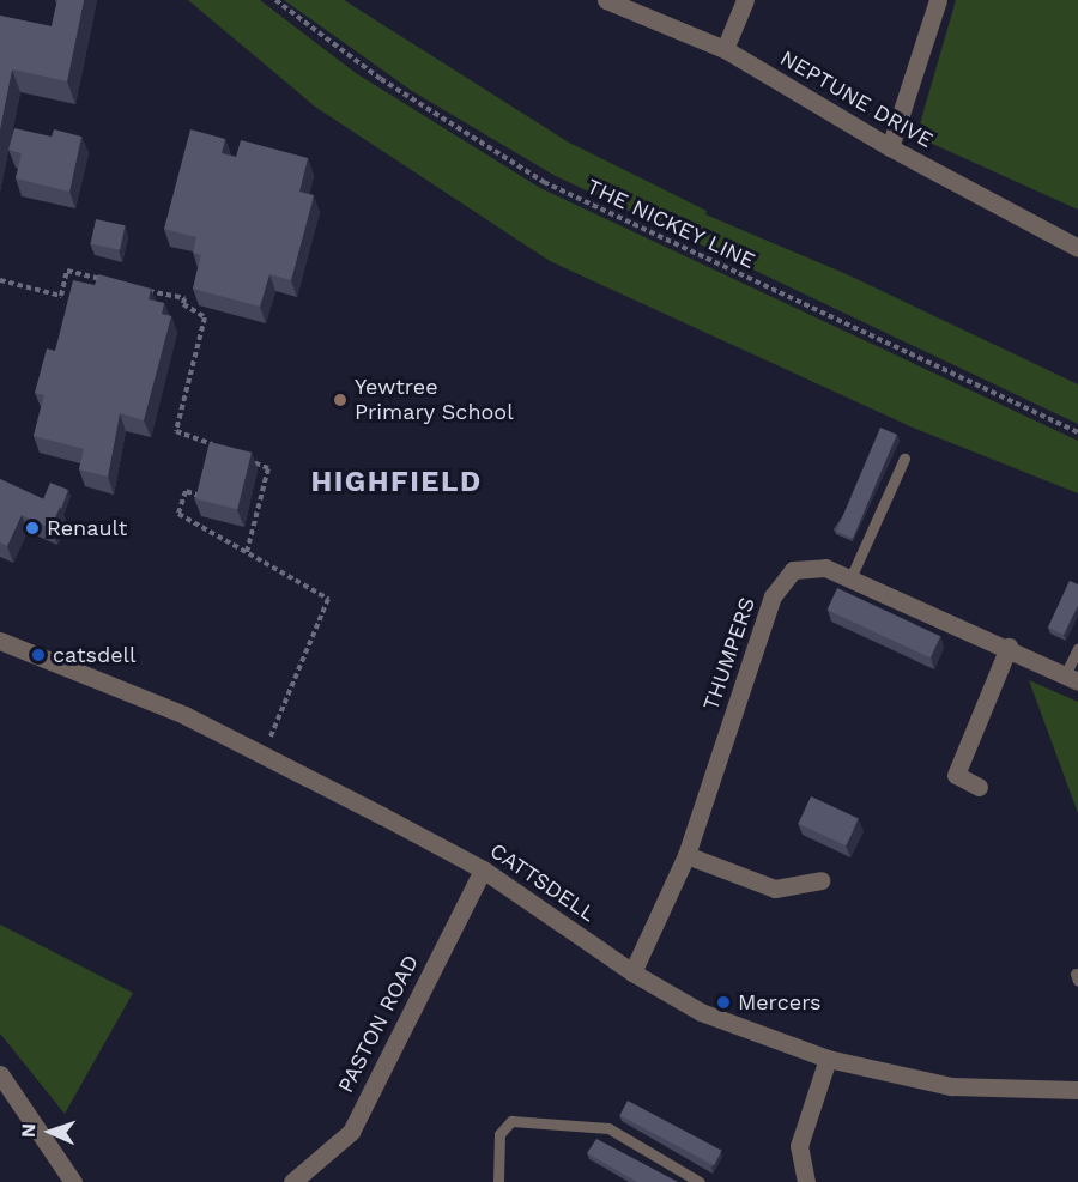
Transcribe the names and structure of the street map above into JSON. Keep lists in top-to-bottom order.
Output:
{
  "streets": {
    "street": [
      "NEPTUNE DRIVE",
      "THUMPERS",
      "CATTSDELL",
      "PASTON ROAD"
    ],
    "path": ["THE NICKEY LINE"]
  },
  "crossings": [
    ["THUMPERS", "CATTSDELL"],
    ["CATTSDELL", "PASTON ROAD"]
  ],
  "districts": ["HIGHFIELD"],
  "places": [
    "Yewtree Primary School",
    "Renault",
    "catsdell",
    "Mercers"
  ],
  "north": "left"
}
